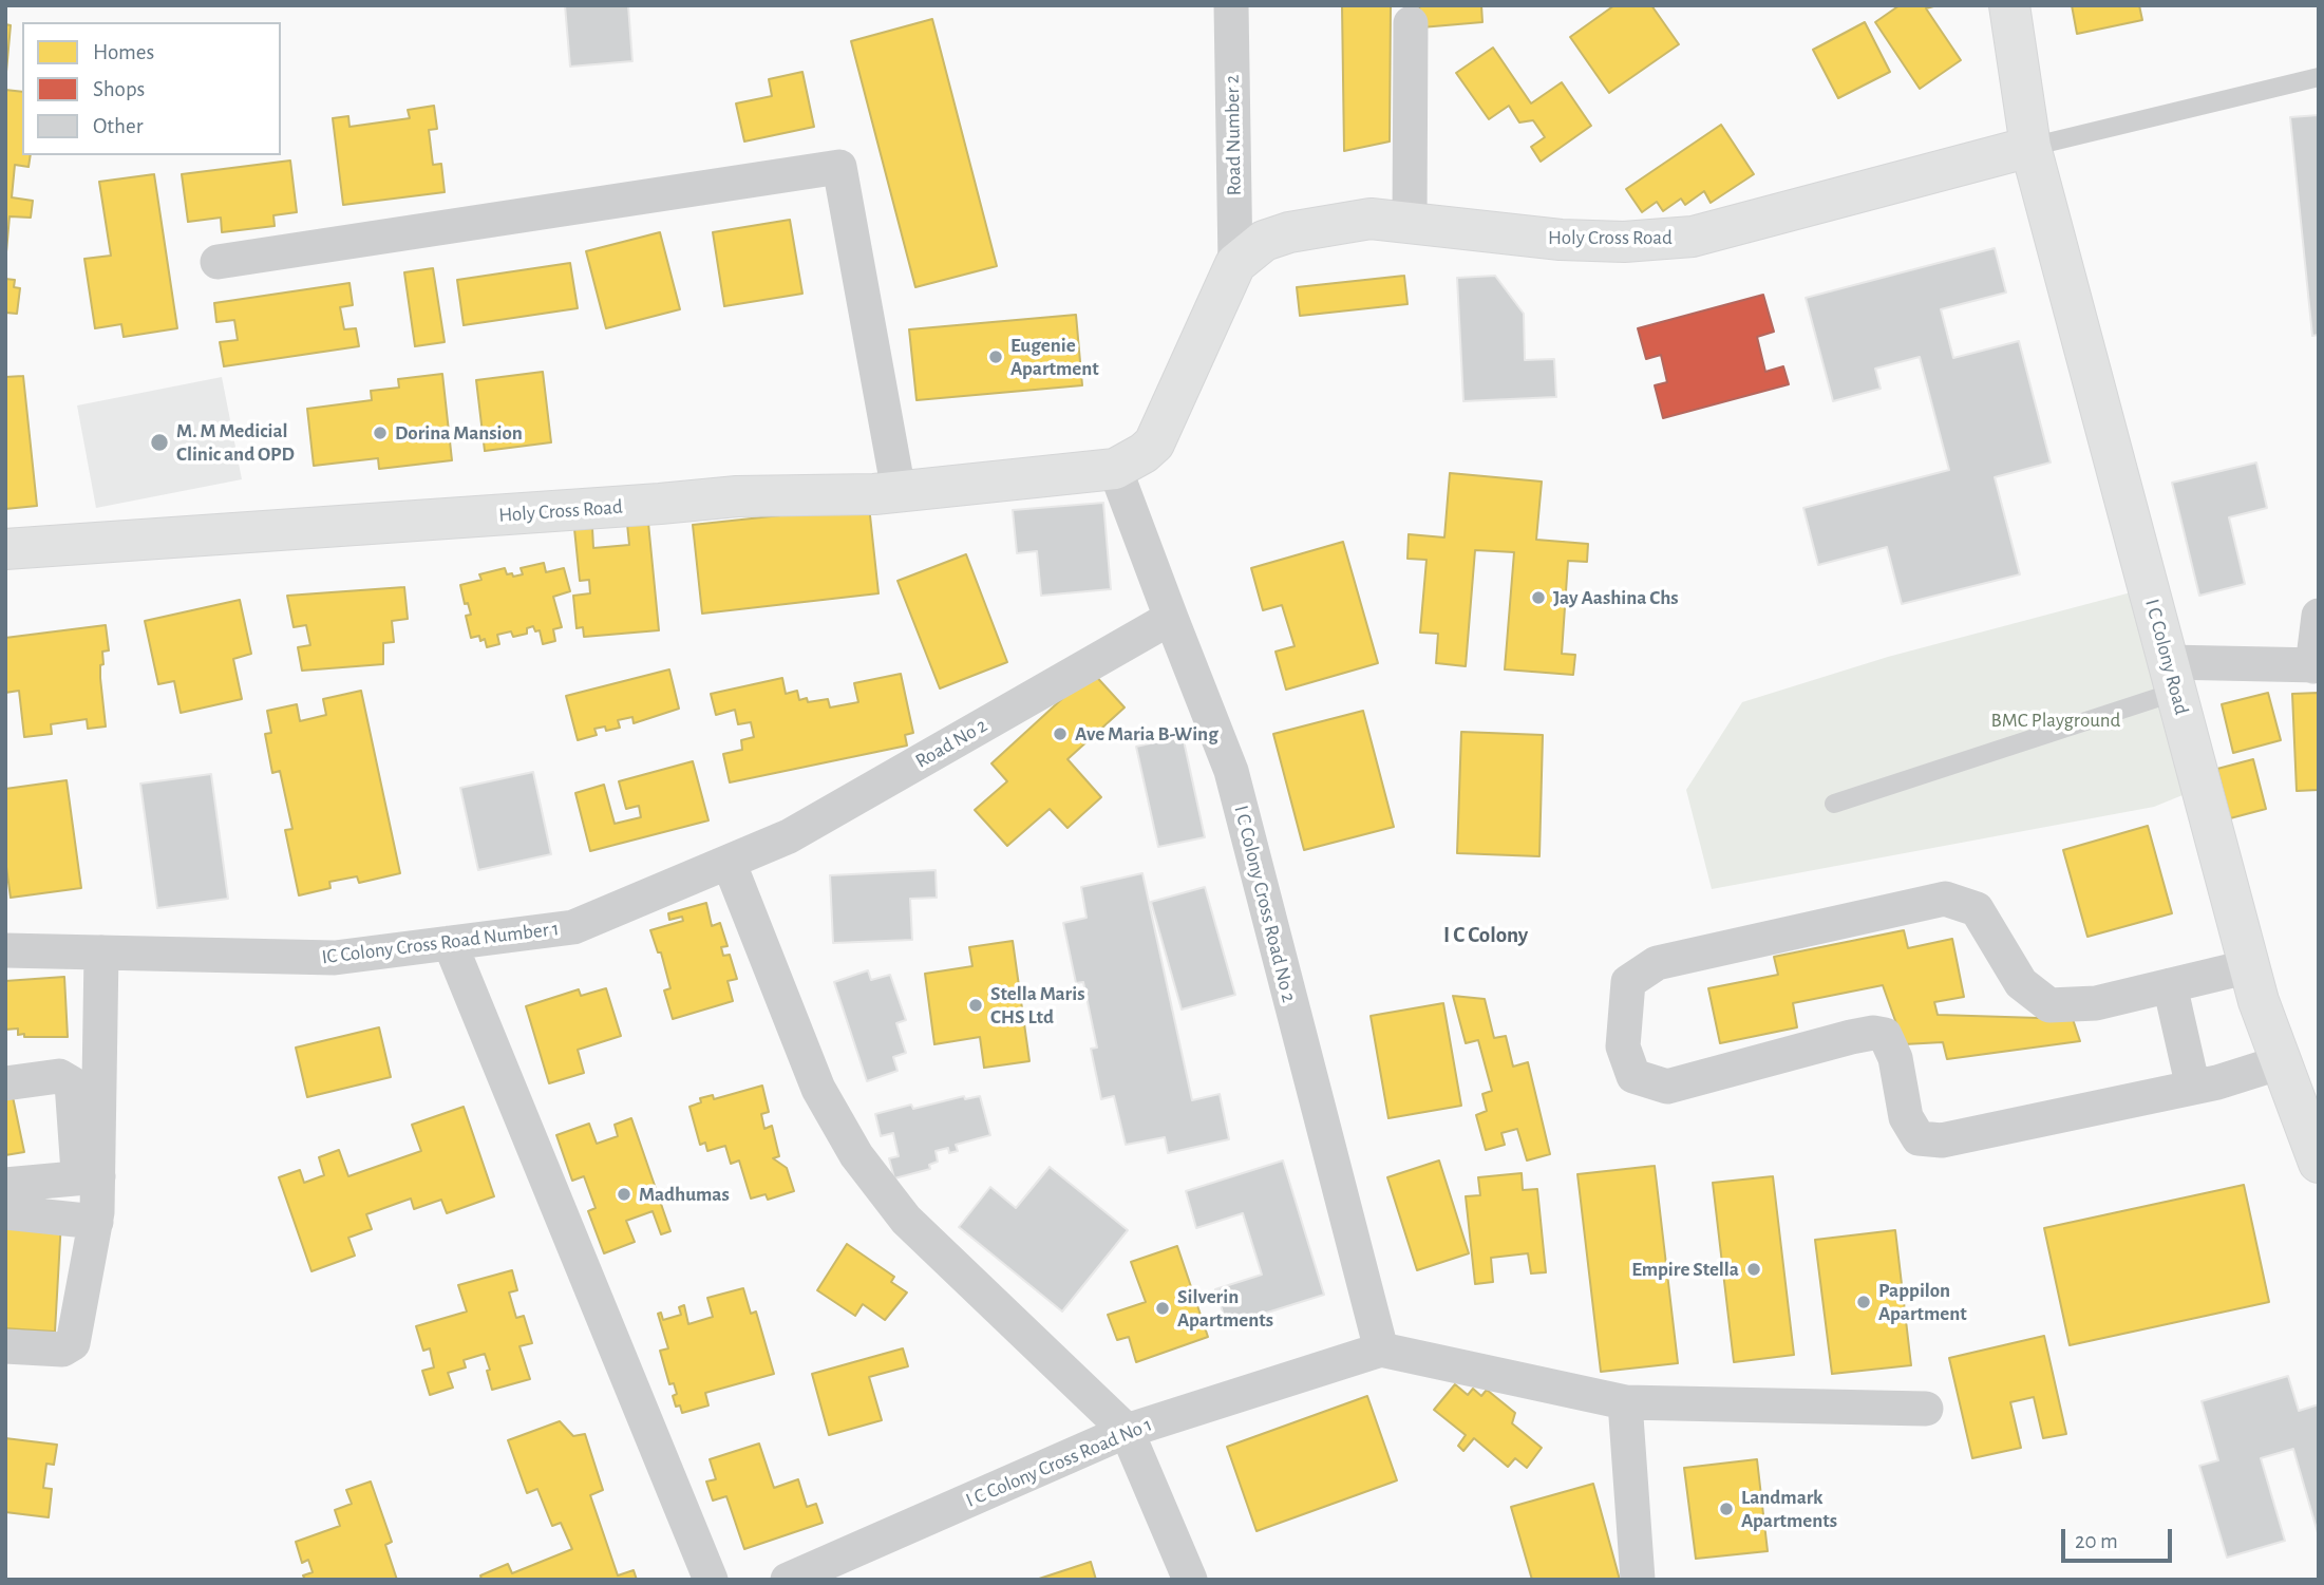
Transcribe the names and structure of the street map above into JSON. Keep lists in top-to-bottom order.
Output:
{
  "streets": {
    "street": [
      "Road Number 2",
      "Holy Cross Road",
      "I C Colony Road",
      "Road No 2",
      "I C Colony Cross Road No 2",
      "IC Colony Cross Road Number 1",
      "I C Colony Cross Road No 1"
    ]
  },
  "crossings": [
    ["Road Number 2", "Holy Cross Road"],
    ["Holy Cross Road", "I C Colony Road"],
    ["Holy Cross Road", "I C Colony Cross Road No 2"],
    ["Road No 2", "I C Colony Cross Road No 2"],
    ["Road No 2", "IC Colony Cross Road Number 1"],
    ["I C Colony Cross Road No 2", "I C Colony Cross Road No 1"]
  ],
  "districts": ["I C Colony"],
  "parks": ["BMC Playground"],
  "places": [
    "Eugenie Apartment",
    "Dorina Mansion",
    "M. M Medicial Clinic and OPD",
    "Jay Aashina Chs",
    "Ave Maria B-Wing",
    "Stella Maris CHS Ltd",
    "Madhumas",
    "Empire Stella",
    "Pappilon Apartment",
    "Silverin Apartments",
    "Landmark Apartments"
  ],
  "legend": ["Homes", "Shops", "Other"],
  "scale_bar": "20 m"
}
